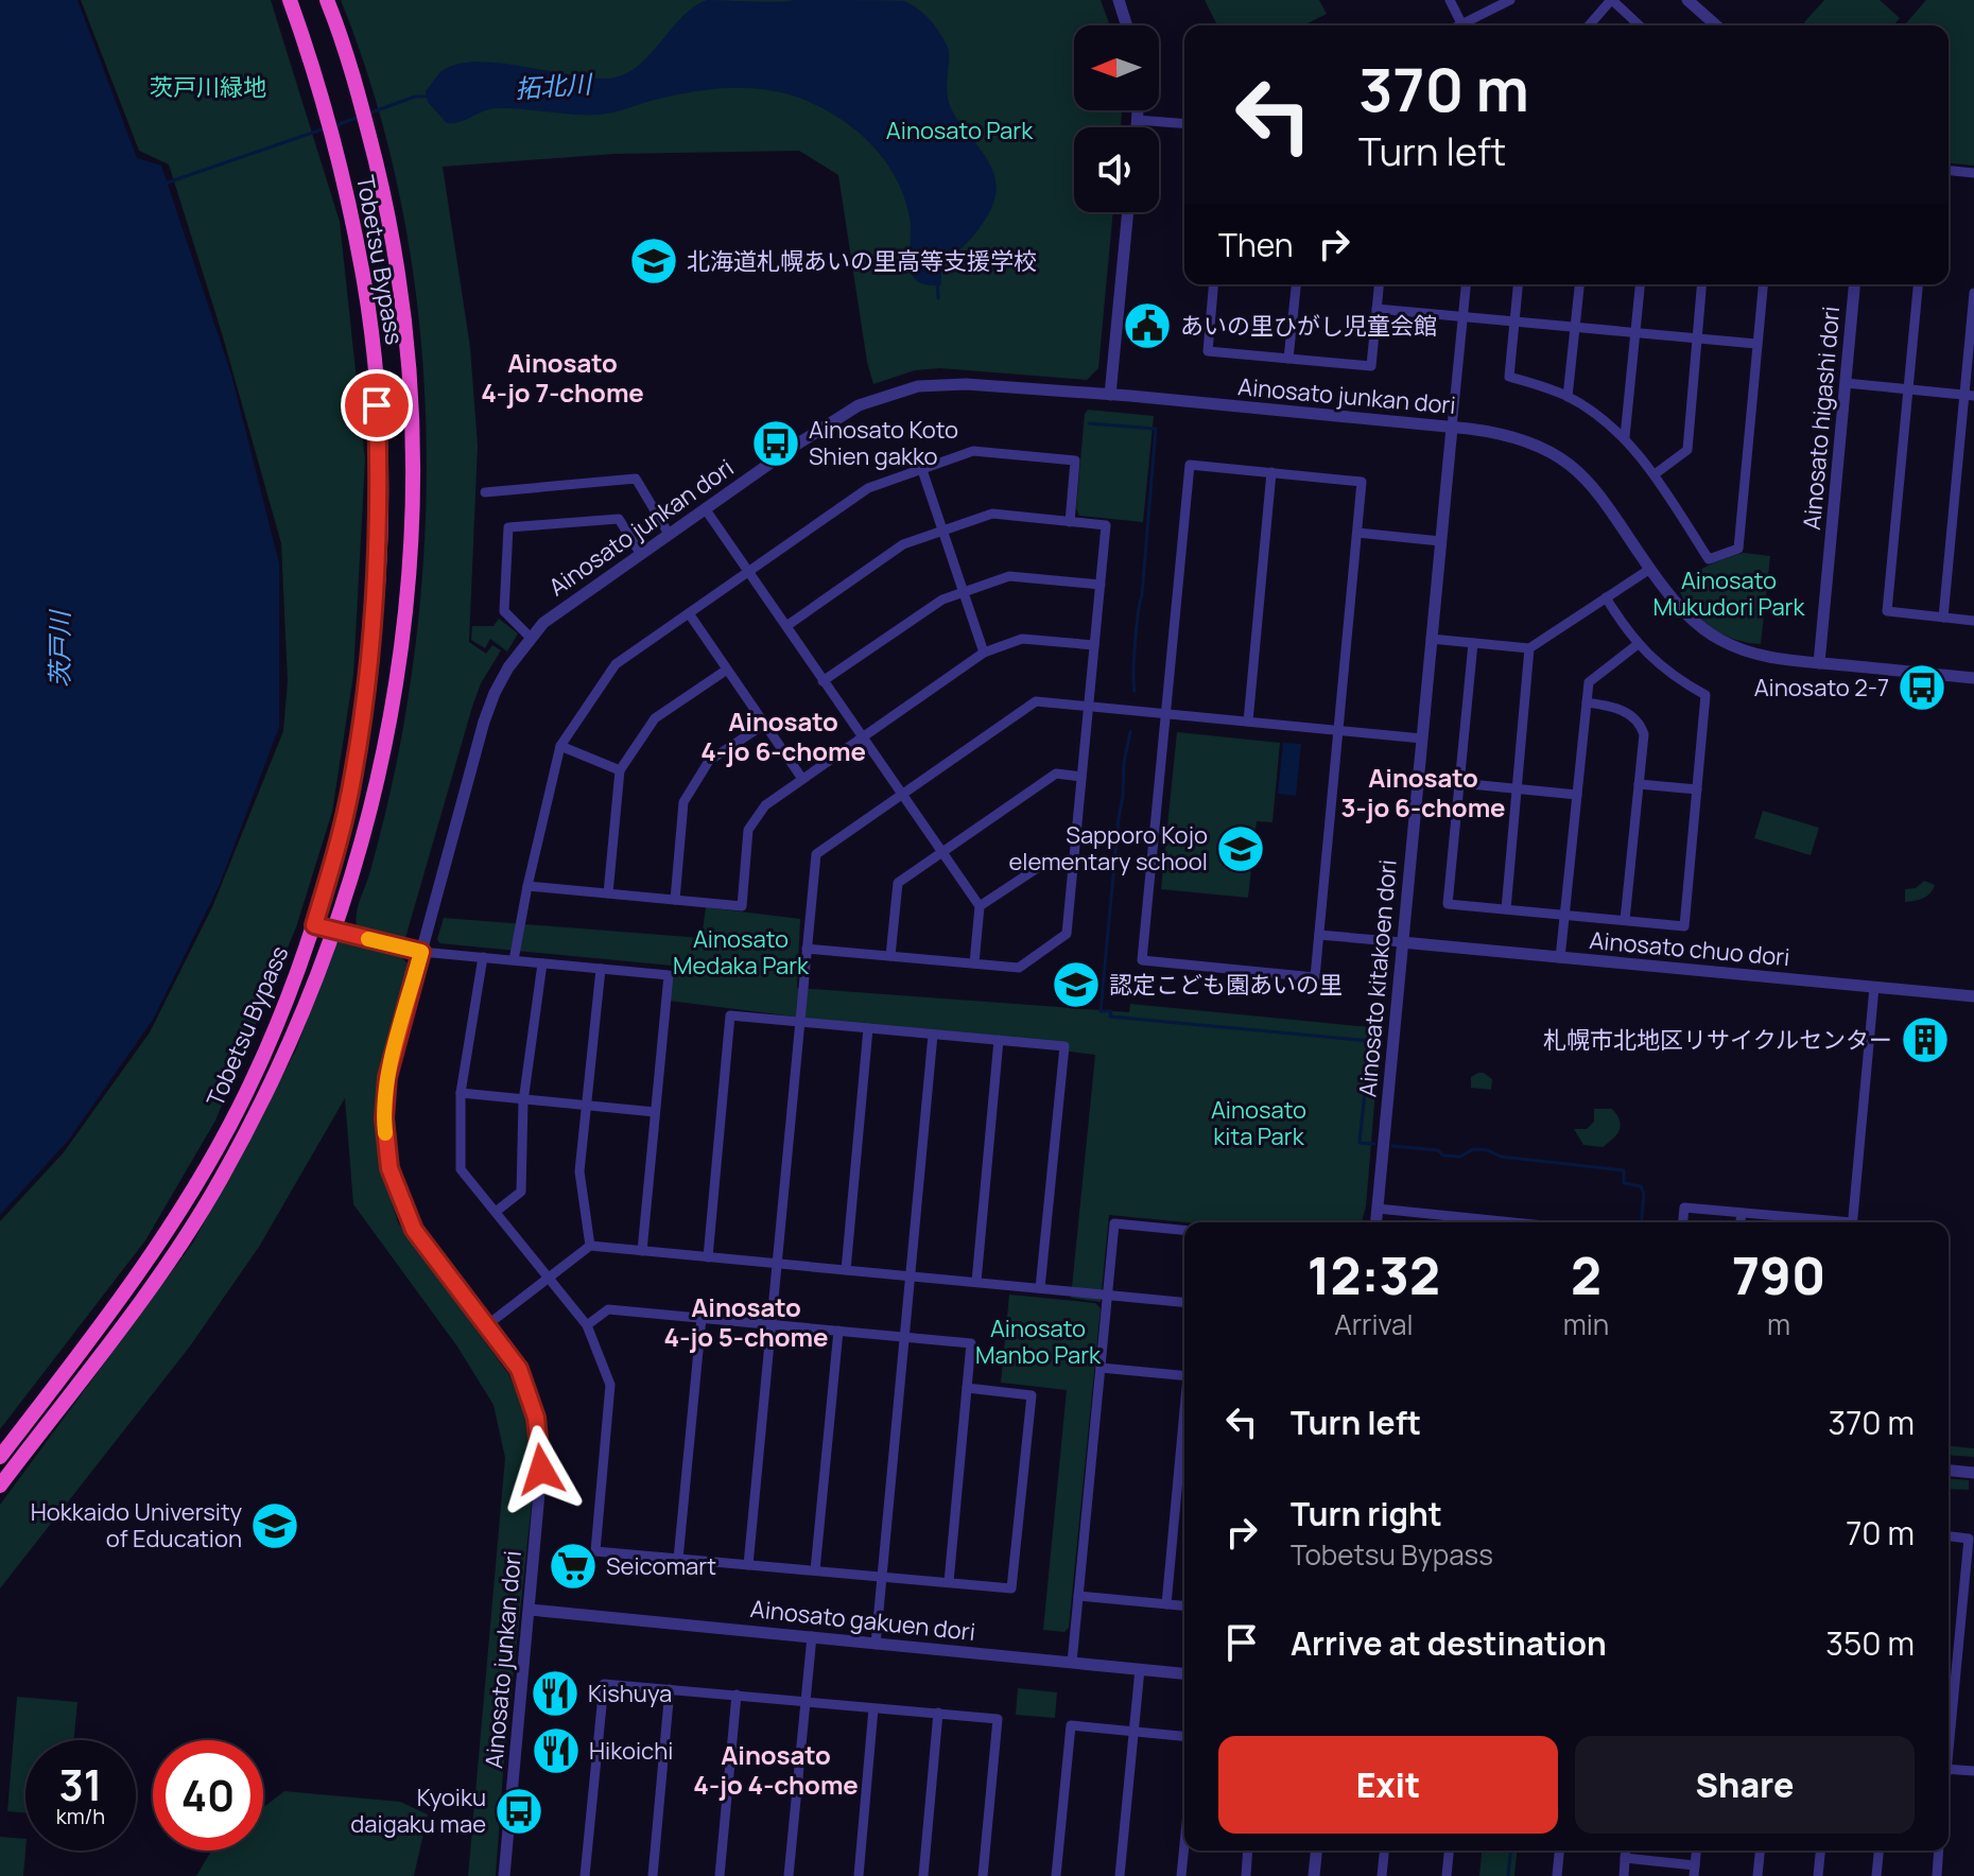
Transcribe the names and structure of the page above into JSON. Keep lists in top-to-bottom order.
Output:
{
  "streets": {
    "highway": ["Tobetsu Bypass"],
    "street": [
      "Ainosato junkan dori",
      "Ainosato higashi dori",
      "Ainosato chuo dori",
      "Ainosato kitakoen dori",
      "Ainosato gakuen dori"
    ]
  },
  "crossings": [
    ["Ainosato junkan dori", "Ainosato higashi dori"],
    ["Ainosato junkan dori", "Ainosato kitakoen dori"],
    ["Ainosato junkan dori", "Ainosato gakuen dori"],
    ["Ainosato chuo dori", "Ainosato kitakoen dori"]
  ],
  "districts": [
    "Ainosato 4-jo 7-chome",
    "Ainosato 4-jo 6-chome",
    "Ainosato 3-jo 6-chome",
    "Ainosato 4-jo 5-chome",
    "Ainosato 4-jo 4-chome"
  ],
  "water": ["拓北川", "茨戸川"],
  "parks": [
    "茨戸川緑地",
    "Ainosato Park",
    "Ainosato Mukudori Park",
    "Ainosato Medaka Park",
    "Ainosato kita Park",
    "Ainosato Manbo Park"
  ],
  "places": {
    "school or university": [
      "北海道札幌あいの里高等支援学校",
      "Sapporo Kojo elementary school",
      "認定こども園あいの里",
      "Hokkaido University of Education"
    ],
    "public building": ["あいの里ひがし児童会館"],
    "bus stop": ["Ainosato Koto Shien gakko", "Ainosato 2-7", "Kyoiku daigaku mae"],
    "building": ["札幌市北地区リサイクルセンター"],
    "supermarket": ["Seicomart"],
    "restaurant": ["Kishuya", "Hikoichi"]
  },
  "north": "left",
  "page": {
    "turn": ["370 m", "Turn left"],
    "then": "Then",
    "eta": [
      "12:32",
      "Arrival",
      "2",
      "min",
      "790",
      "m"
    ],
    "list": [
      {
        "name": "Turn left",
        "value": "370 m"
      },
      {
        "name": "Turn right",
        "note": "Tobetsu Bypass",
        "value": "70 m"
      },
      {
        "name": "Arrive at destination",
        "value": "350 m"
      }
    ],
    "buttons": ["Exit", "Share"],
    "speed": "31 km/h",
    "limit": "40"
  }
}
